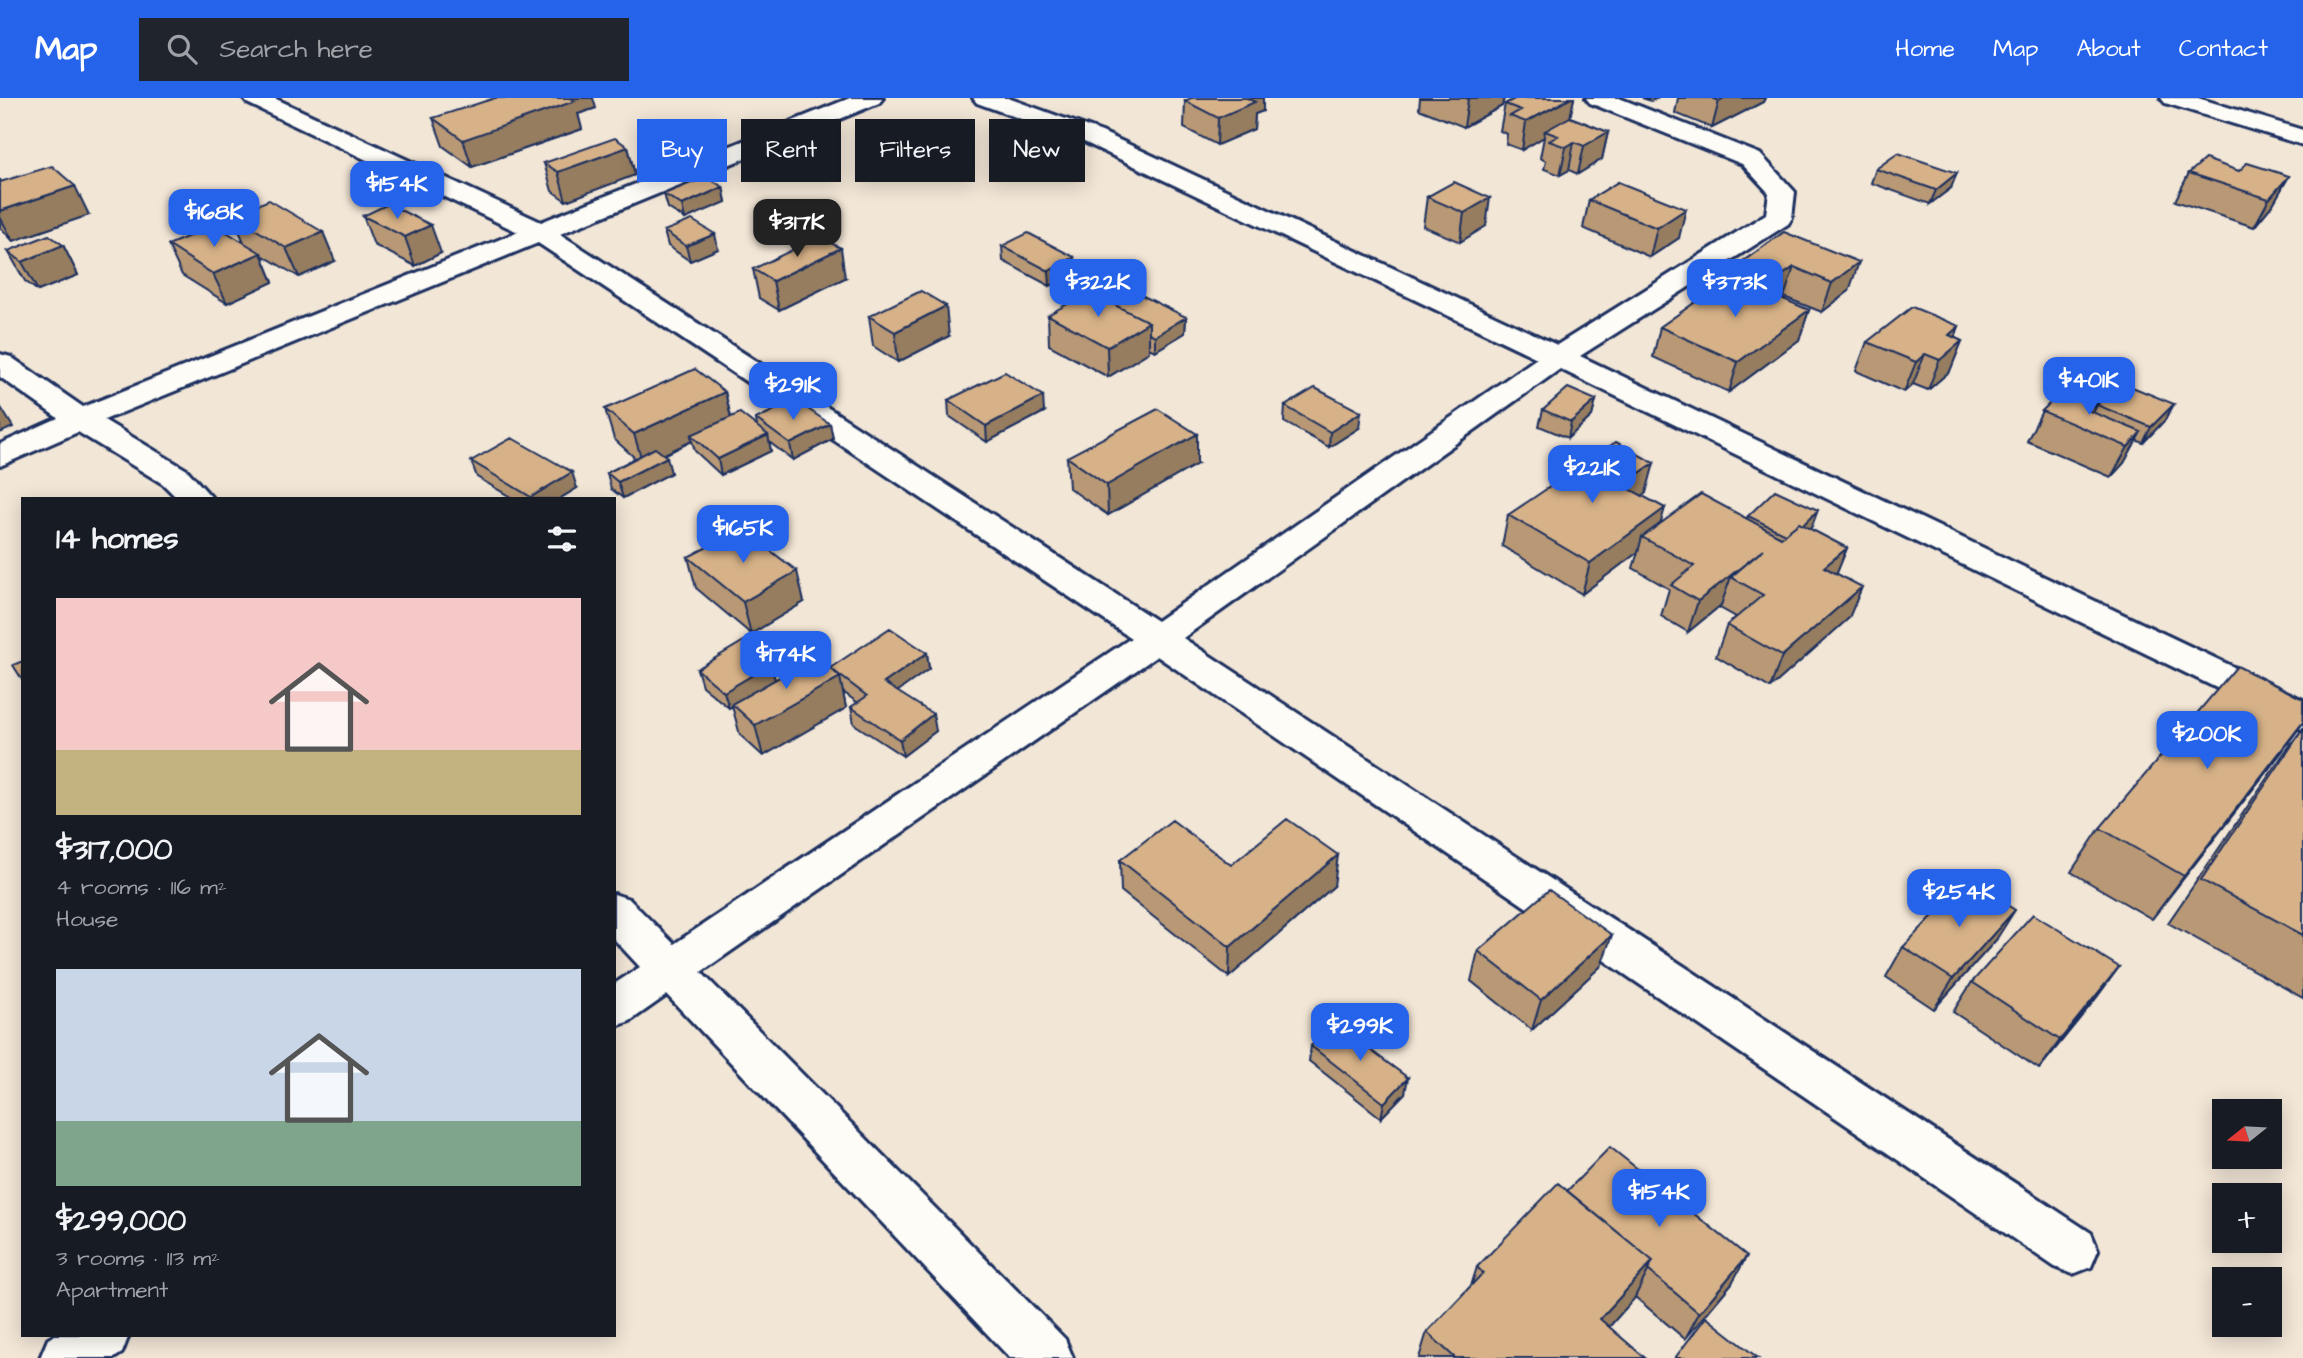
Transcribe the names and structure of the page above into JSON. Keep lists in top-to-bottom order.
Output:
{
  "north": "left",
  "page": {
    "header": "Map",
    "search": "Search here",
    "nav": [
      "Home",
      "Map",
      "About",
      "Contact"
    ],
    "chip": [
      "Buy",
      "Rent",
      "Filters",
      "New"
    ],
    "price": [
      "$154K",
      "$168K",
      "$317K",
      "$322K",
      "$373K",
      "$401K",
      "$291K",
      "$221K",
      "$165K",
      "$174K",
      "$200K",
      "$254K",
      "$299K",
      "$154K"
    ],
    "heading": "14 homes",
    "list": [
      {
        "name": "$317,000",
        "note": "4 rooms · 116 m² · House"
      },
      {
        "name": "$299,000",
        "note": "3 rooms · 113 m² · Apartment"
      }
    ],
    "map_buttons": ["+", "−"]
  }
}
